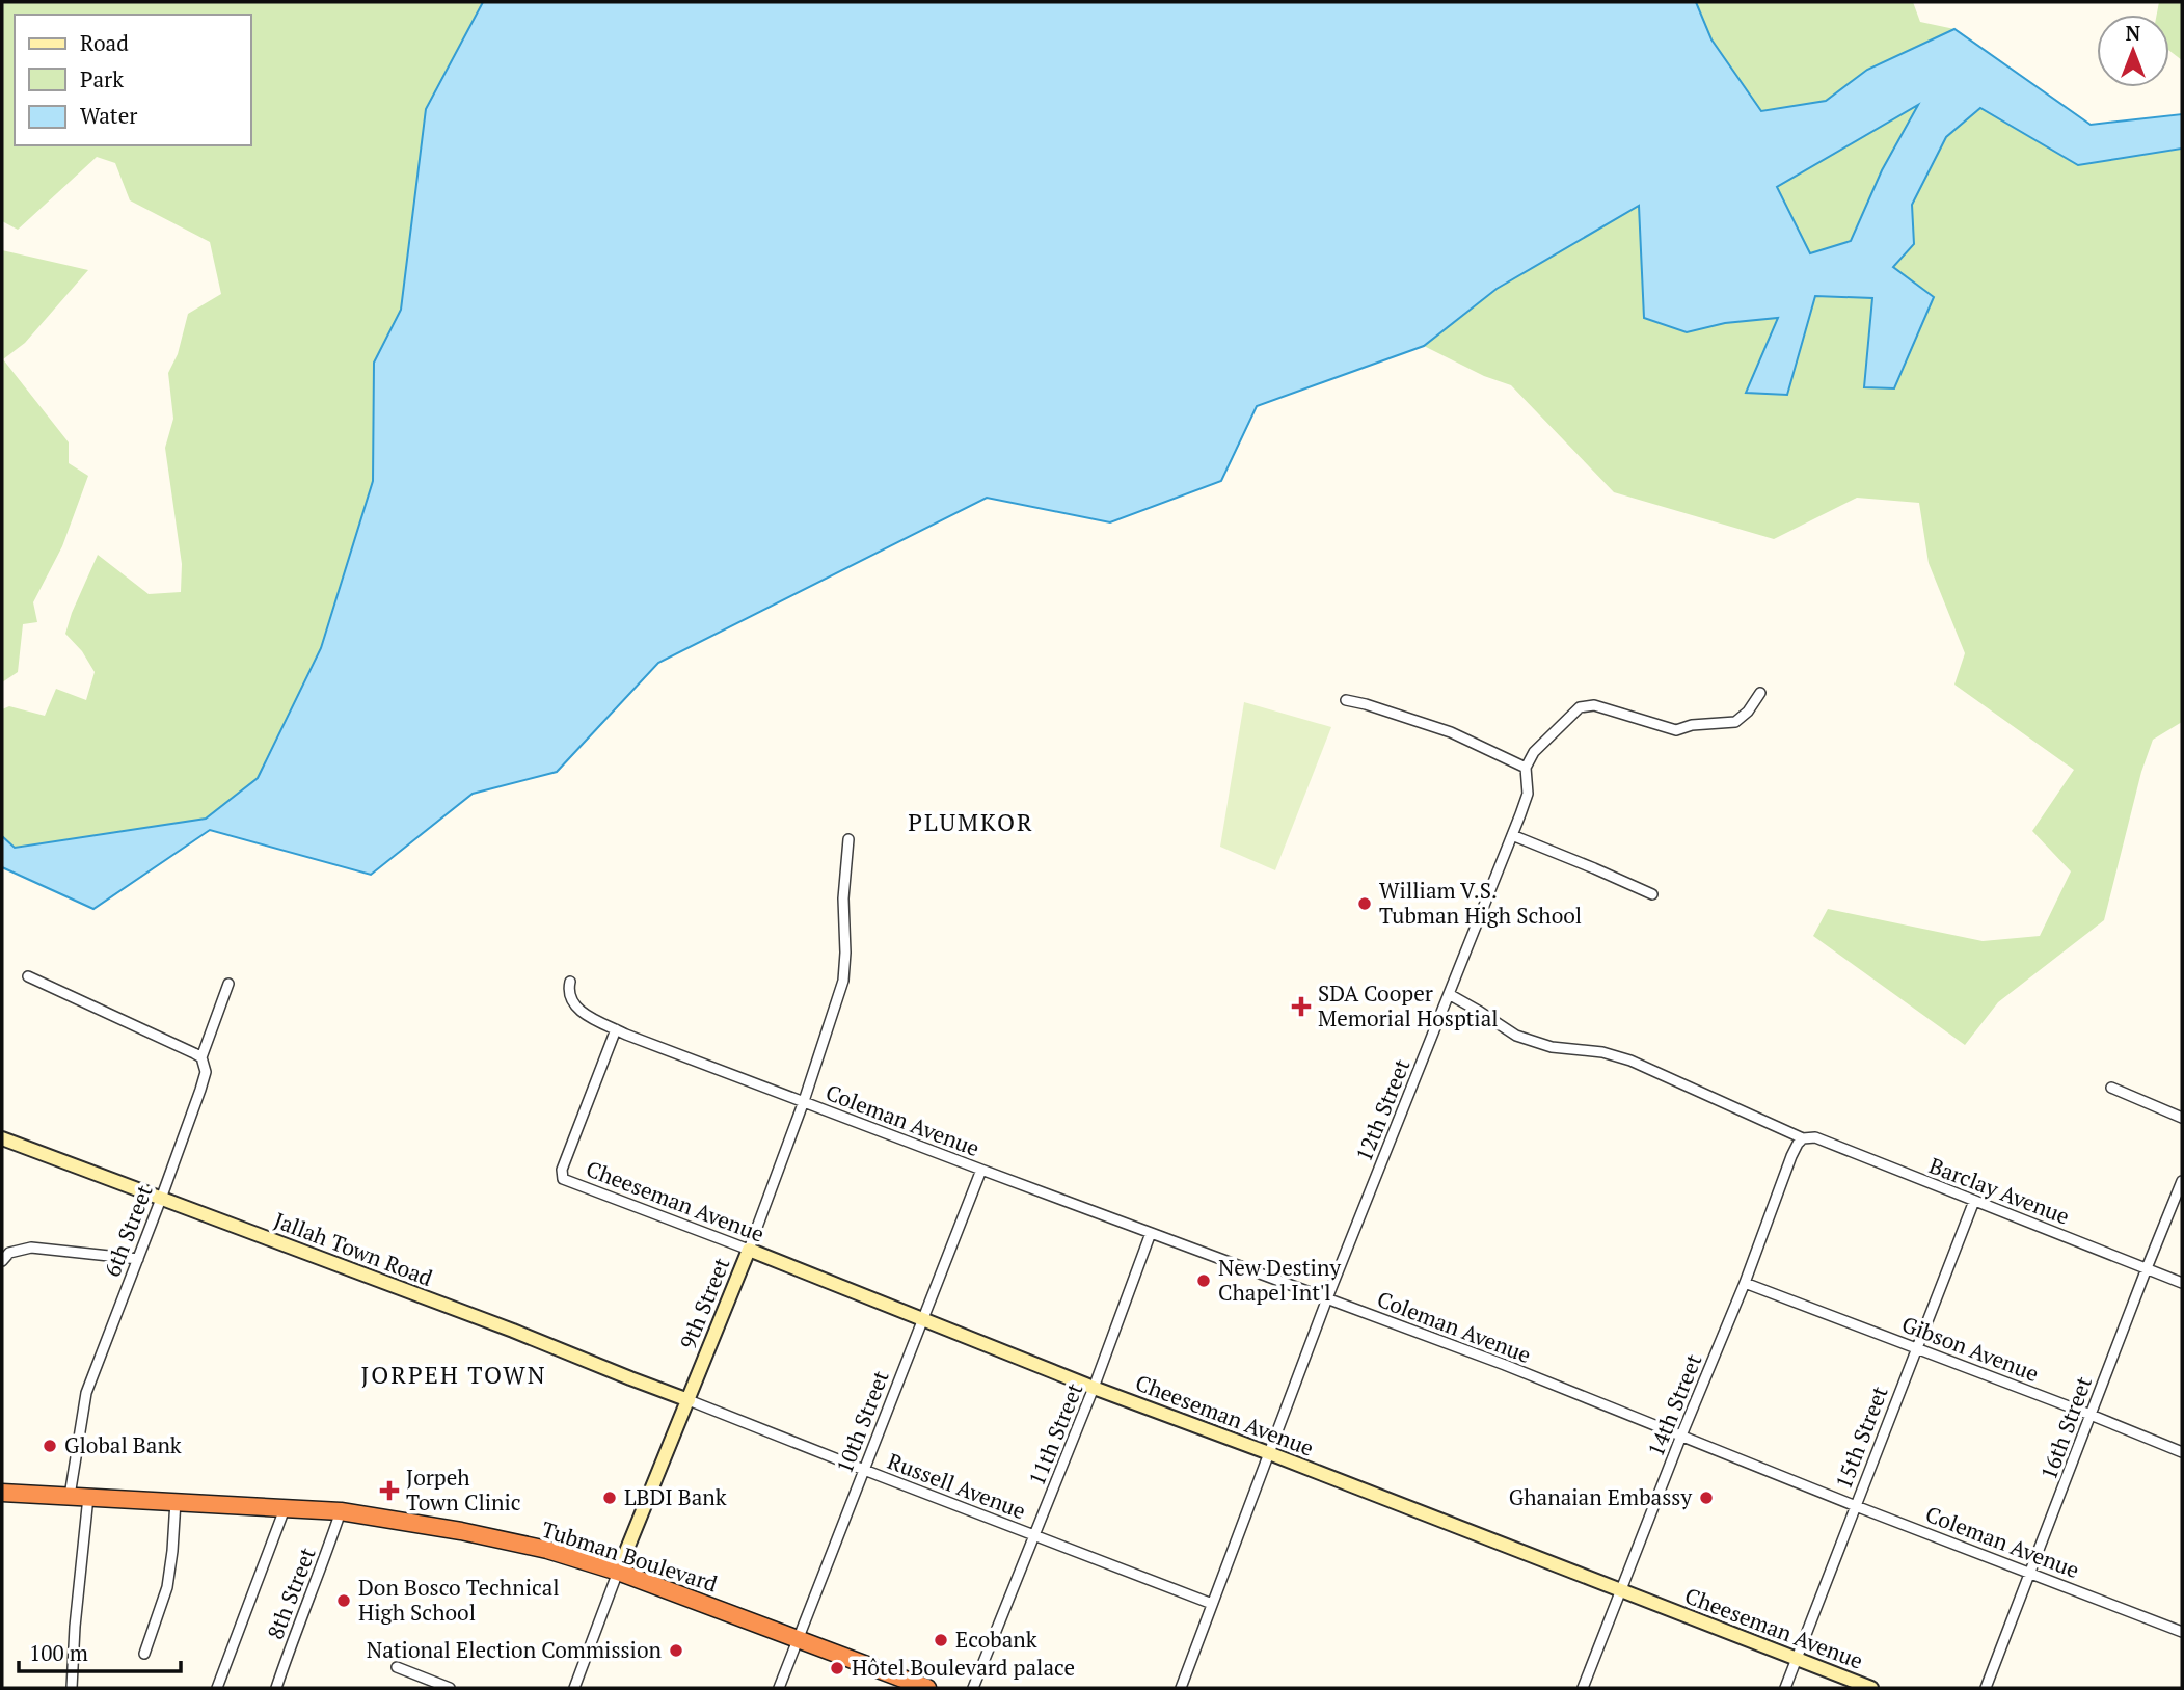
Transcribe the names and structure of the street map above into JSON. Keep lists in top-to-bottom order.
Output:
{
  "streets": {
    "highway": ["Tubman Boulevard"],
    "street": [
      "12th Street",
      "Coleman Avenue",
      "Barclay Avenue",
      "Cheeseman Avenue",
      "6th Street",
      "Jallah Town Road",
      "9th Street",
      "Gibson Avenue",
      "14th Street",
      "10th Street",
      "16th Street",
      "11th Street",
      "15th Street",
      "Russell Avenue",
      "8th Street"
    ]
  },
  "crossings": [
    ["12th Street", "Coleman Avenue"],
    ["12th Street", "Barclay Avenue"],
    ["12th Street", "Cheeseman Avenue"],
    ["12th Street", "Russell Avenue"],
    ["Coleman Avenue", "Cheeseman Avenue"],
    ["Coleman Avenue", "9th Street"],
    ["Coleman Avenue", "14th Street"],
    ["Coleman Avenue", "10th Street"],
    ["Coleman Avenue", "16th Street"],
    ["Coleman Avenue", "11th Street"],
    ["Coleman Avenue", "15th Street"],
    ["Barclay Avenue", "14th Street"],
    ["Barclay Avenue", "16th Street"],
    ["Barclay Avenue", "15th Street"],
    ["Cheeseman Avenue", "9th Street"],
    ["Cheeseman Avenue", "14th Street"],
    ["Cheeseman Avenue", "10th Street"],
    ["Cheeseman Avenue", "11th Street"],
    ["Cheeseman Avenue", "15th Street"],
    ["6th Street", "Jallah Town Road"],
    ["6th Street", "Tubman Boulevard"],
    ["Jallah Town Road", "9th Street"],
    ["Jallah Town Road", "Russell Avenue"],
    ["9th Street", "Russell Avenue"],
    ["9th Street", "Tubman Boulevard"],
    ["Gibson Avenue", "14th Street"],
    ["Gibson Avenue", "16th Street"],
    ["Gibson Avenue", "15th Street"],
    ["10th Street", "Russell Avenue"],
    ["10th Street", "Tubman Boulevard"],
    ["11th Street", "Russell Avenue"],
    ["Tubman Boulevard", "8th Street"]
  ],
  "districts": ["PLUMKOR", "JORPEH TOWN"],
  "places": {
    "other": [
      "William V.S. Tubman High School",
      "New Destiny Chapel Int'l",
      "Global Bank",
      "LBDI Bank",
      "Ghanaian Embassy",
      "Don Bosco Technical High School",
      "Ecobank",
      "National Election Commission",
      "Hôtel Boulevard palace"
    ],
    "health": ["SDA Cooper Memorial Hosptial", "Jorpeh Town Clinic"]
  },
  "legend": ["Road", "Park", "Water"],
  "scale_bar": "100 m",
  "north": "top"
}
